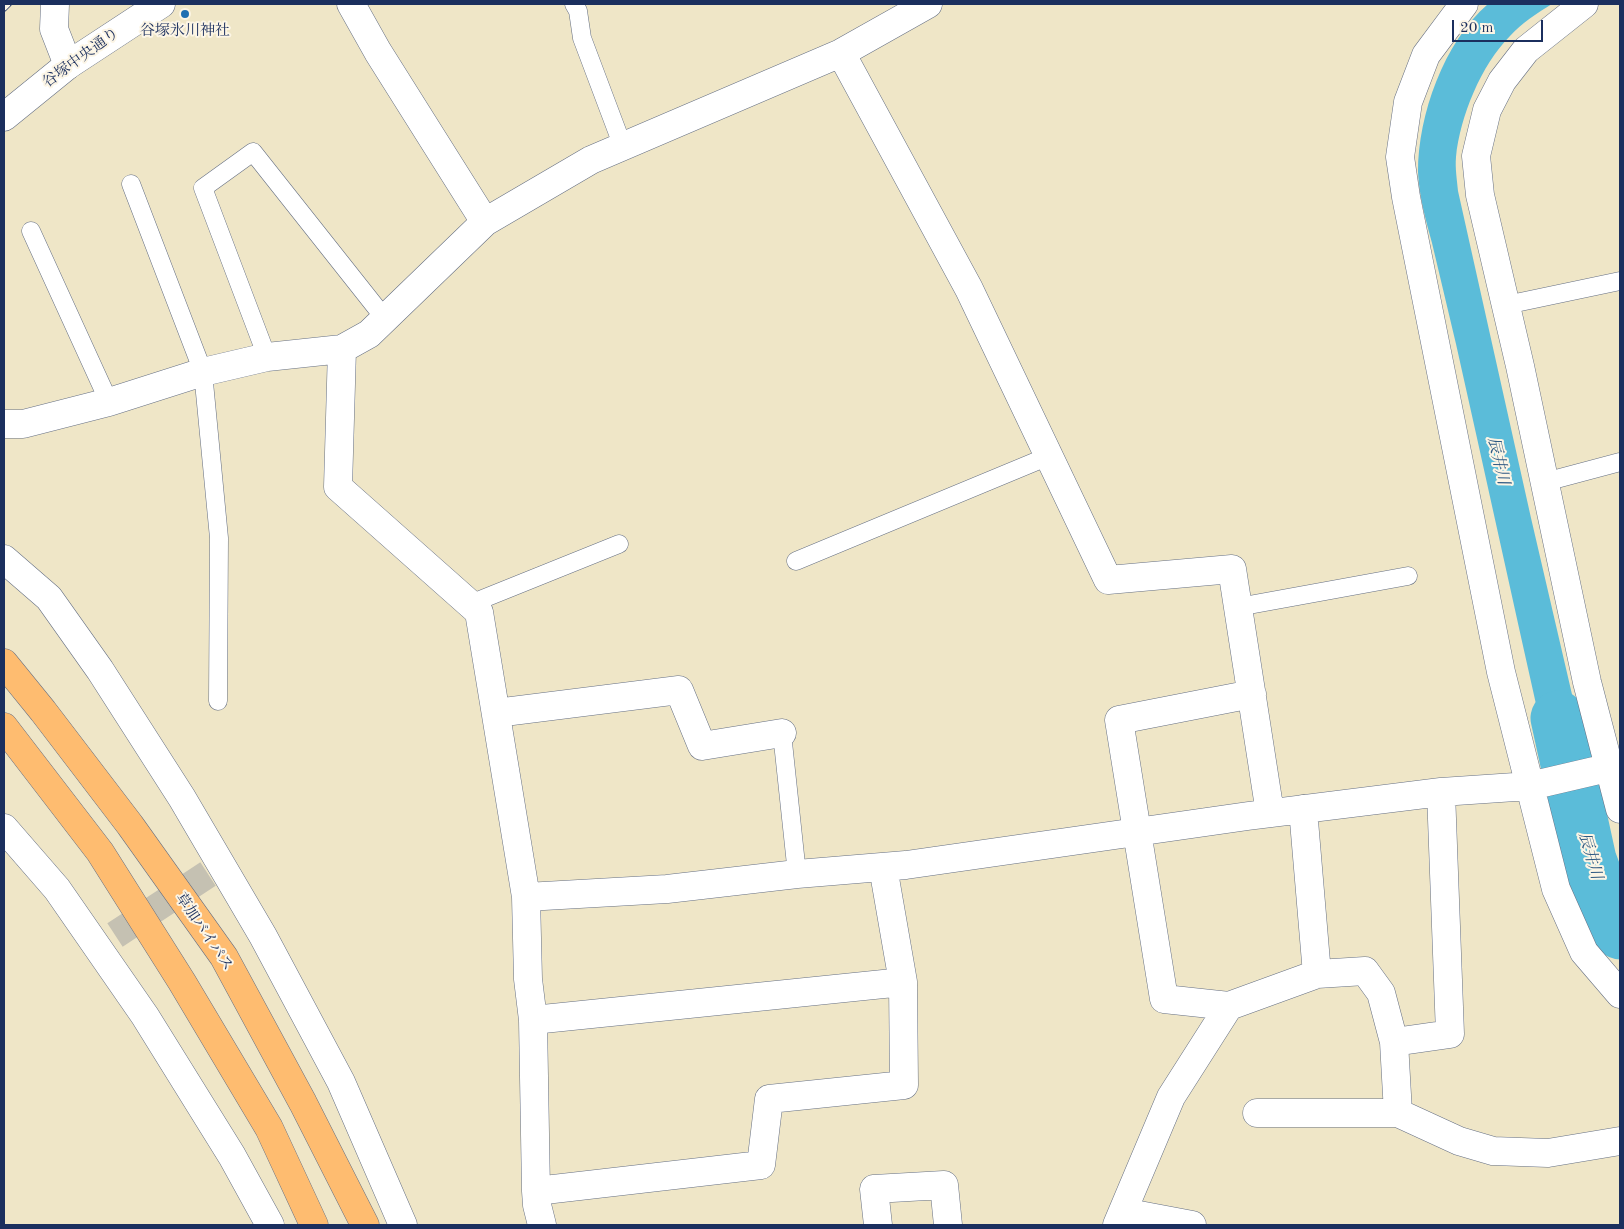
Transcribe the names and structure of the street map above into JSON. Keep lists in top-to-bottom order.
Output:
{
  "streets": {
    "highway": ["草加バイパス"],
    "street": ["谷塚中央通り"]
  },
  "water": ["辰井川"],
  "places": ["谷塚氷川神社"],
  "scale_bar": "20 m"
}
